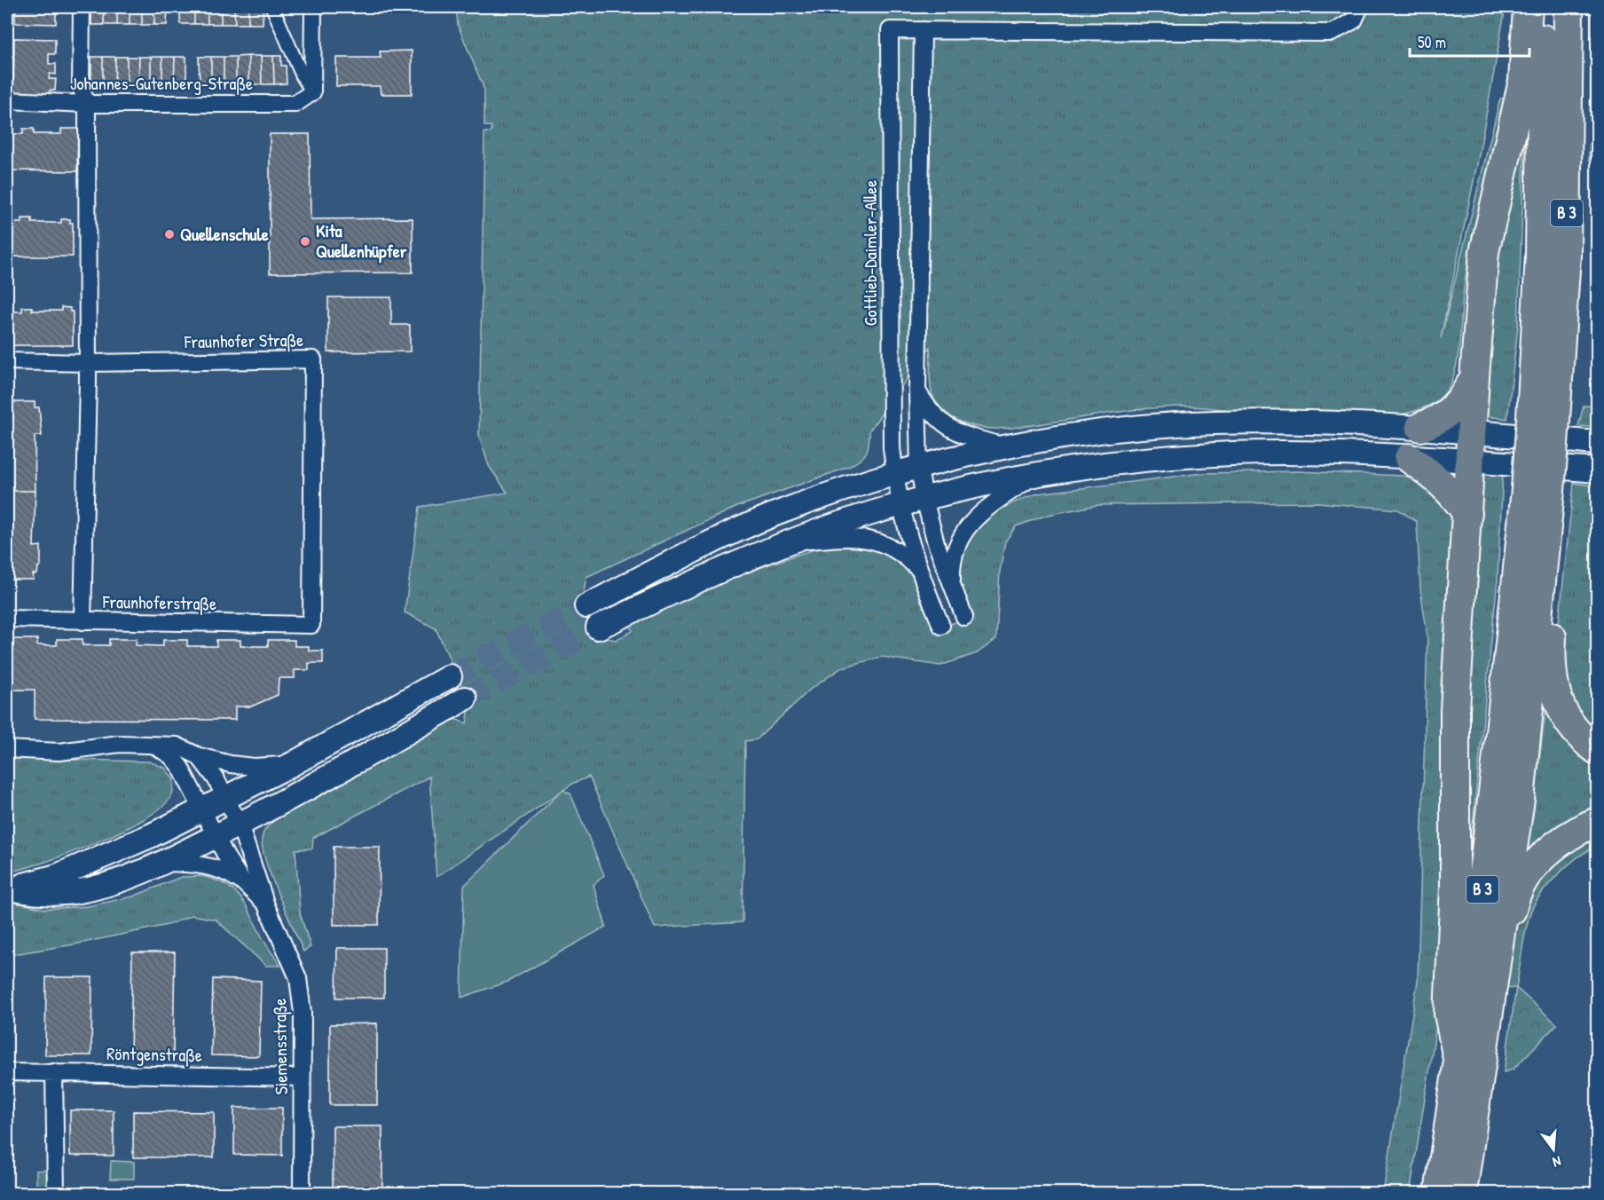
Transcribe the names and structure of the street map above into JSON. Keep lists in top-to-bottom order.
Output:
{
  "streets": {
    "highway": ["B 3"],
    "street": [
      "Johannes-Gutenberg-Straße",
      "Gottlieb-Daimler-Allee",
      "Fraunhofer Straße",
      "Fraunhoferstraße",
      "Siemensstraße",
      "Röntgenstraße"
    ]
  },
  "crossings": [
    ["Fraunhofer Straße", "Fraunhoferstraße"],
    ["Siemensstraße", "Röntgenstraße"]
  ],
  "places": ["Quellenschule", "Kita Quellenhüpfer"],
  "scale_bar": "50 m",
  "north": "bottom"
}
